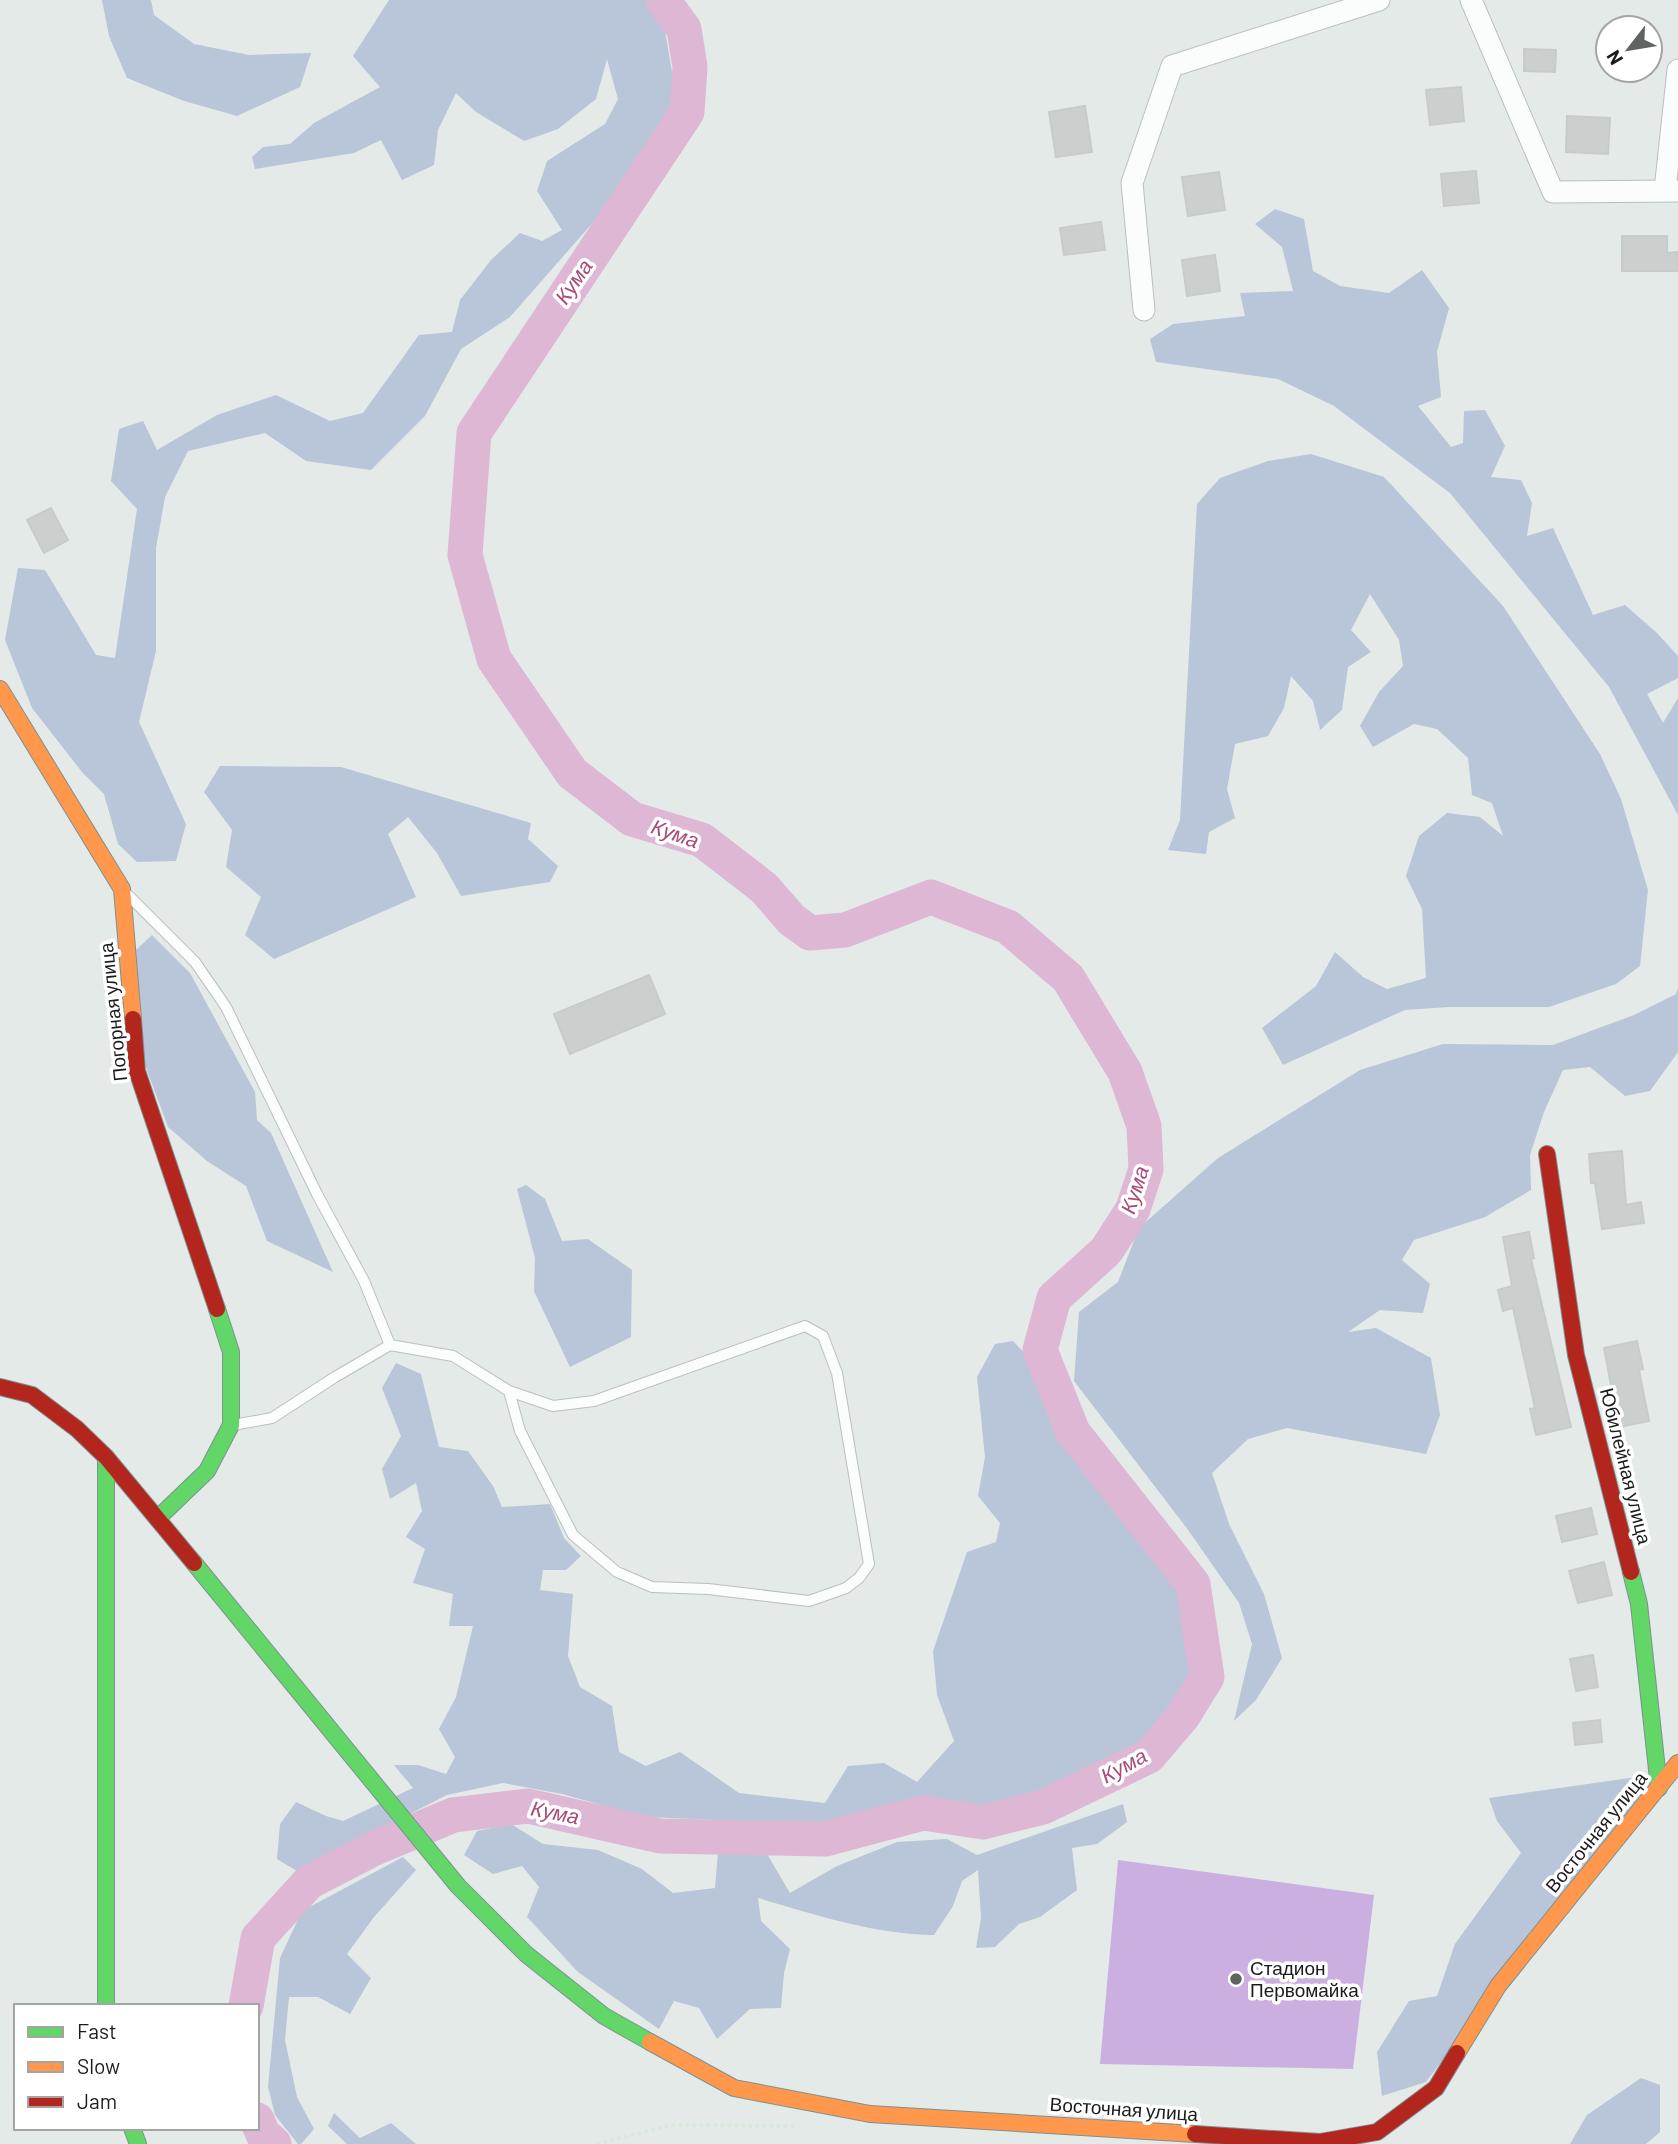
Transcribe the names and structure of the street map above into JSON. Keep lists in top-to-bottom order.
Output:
{
  "streets": {
    "street": ["Погорная улица", "Юбилейная улица", "Восточная улица"]
  },
  "crossings": [
    ["Юбилейная улица", "Восточная улица"]
  ],
  "water": ["Кума"],
  "places": ["Стадион Первомайка"],
  "legend": ["Fast", "Slow", "Jam"],
  "north": "bottom left"
}
